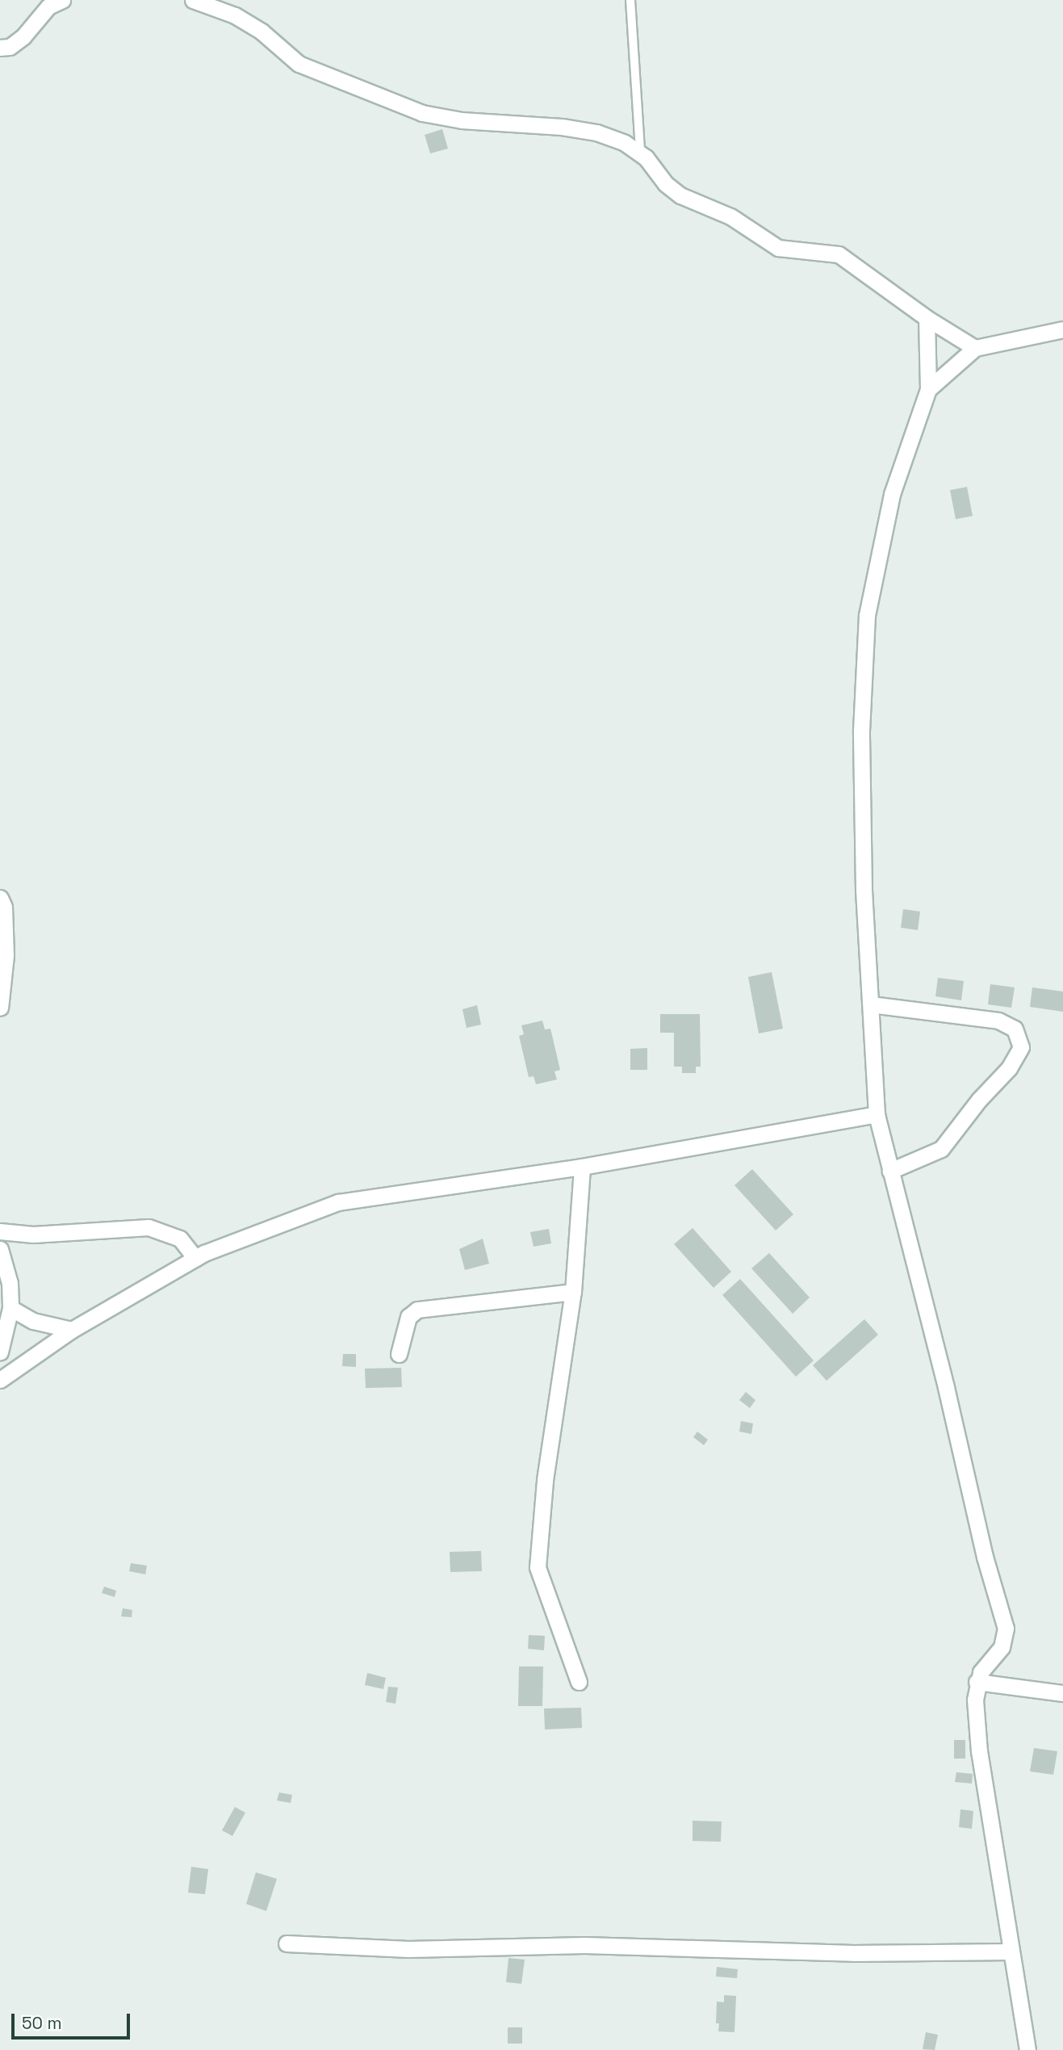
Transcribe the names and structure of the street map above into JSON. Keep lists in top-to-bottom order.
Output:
{
  "scale_bar": "50 m"
}
